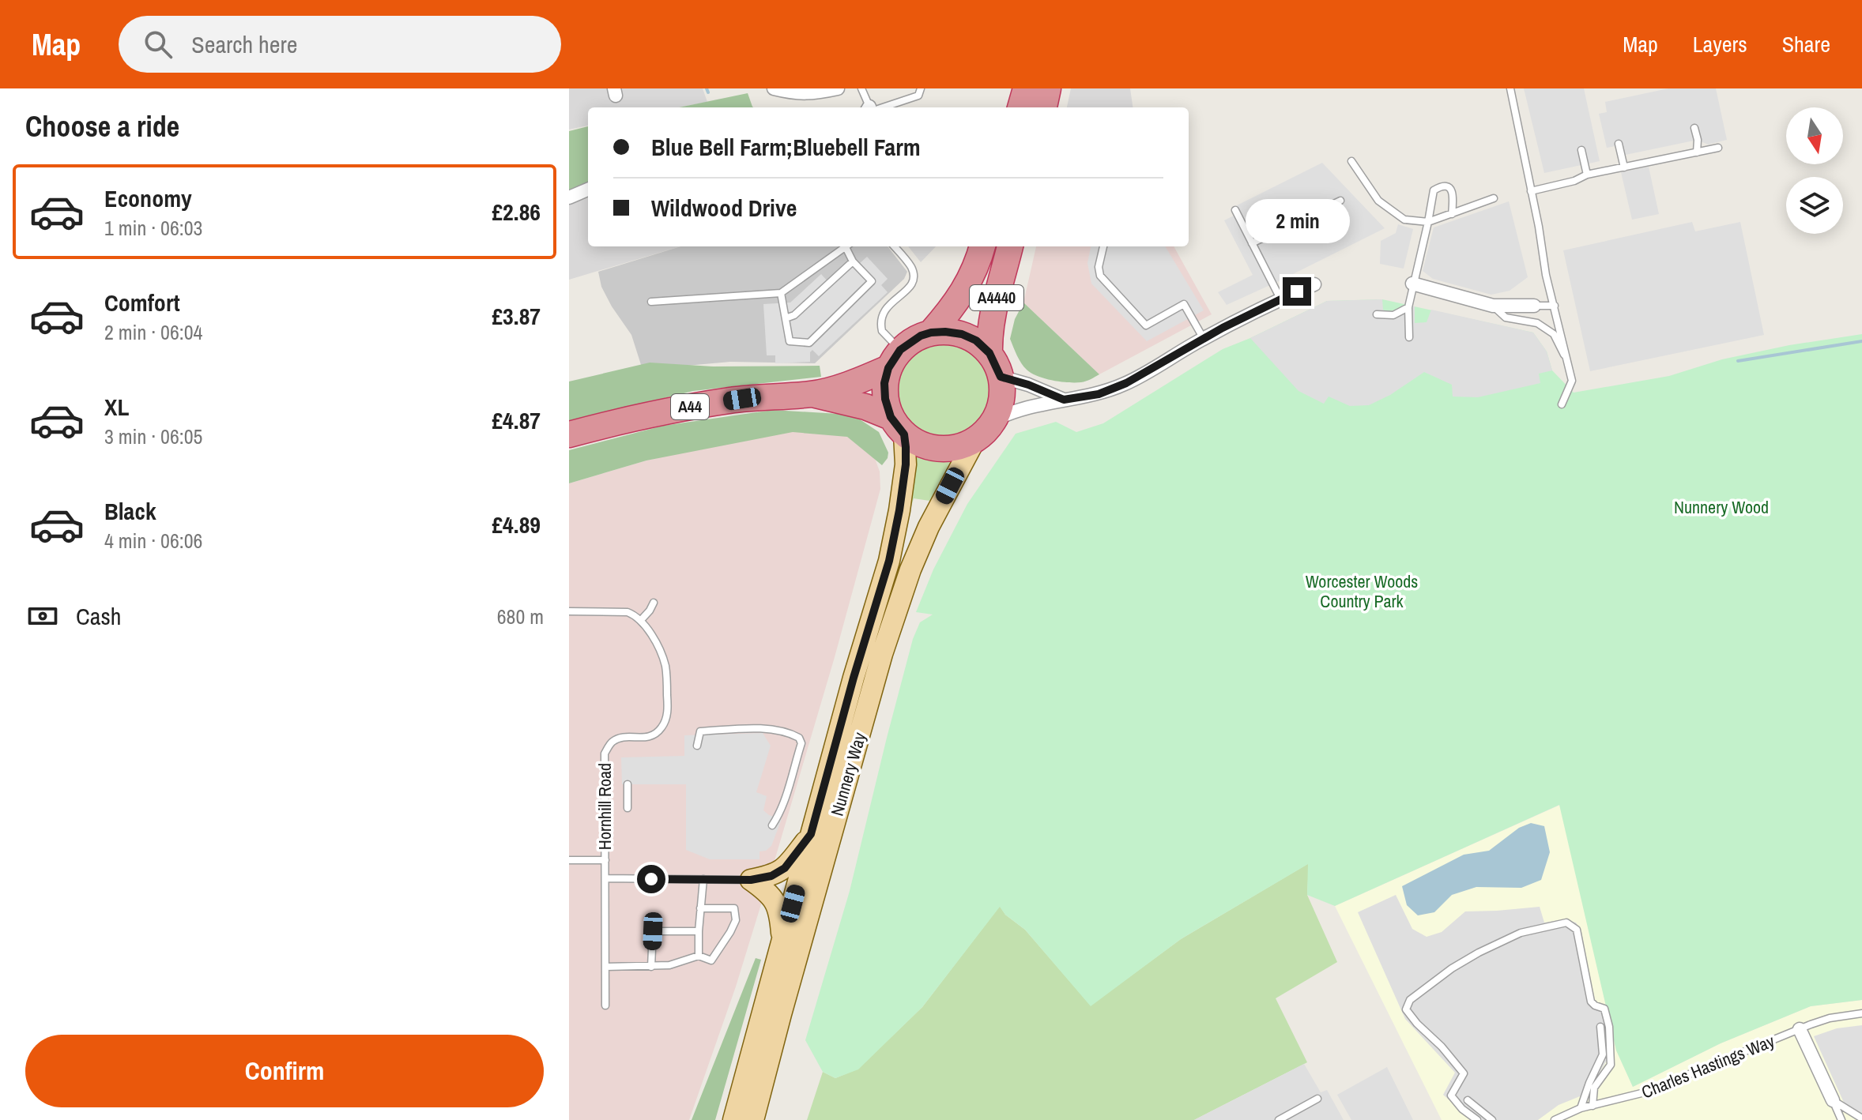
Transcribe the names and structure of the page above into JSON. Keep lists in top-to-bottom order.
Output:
{
  "streets": {
    "highway": ["A4440", "A44"],
    "main road": ["Nunnery Way"],
    "lane": ["Hornhill Road", "Charles Hastings Way"]
  },
  "crossings": [
    ["A4440", "A44"],
    ["A4440", "Nunnery Way"],
    ["A44", "Nunnery Way"]
  ],
  "parks": ["Nunnery Wood", "Worcester Woods Country Park"],
  "north": "bottom",
  "page": {
    "header": "Map",
    "search": "Search here",
    "nav": ["Map", "Layers", "Share"],
    "heading": "Choose a ride",
    "banner": ["Blue Bell Farm;Bluebell Farm", "Wildwood Drive"],
    "list": [
      {
        "name": "Economy",
        "note": "1 min · 06:03",
        "value": "£2.86"
      },
      {
        "name": "Comfort",
        "note": "2 min · 06:04",
        "value": "£3.87"
      },
      {
        "name": "XL",
        "note": "3 min · 06:05",
        "value": "£4.87"
      },
      {
        "name": "Black",
        "note": "4 min · 06:06",
        "value": "£4.89"
      }
    ],
    "bubble": "2 min",
    "pay": ["Cash", "680 m"],
    "buttons": "Confirm"
  }
}
